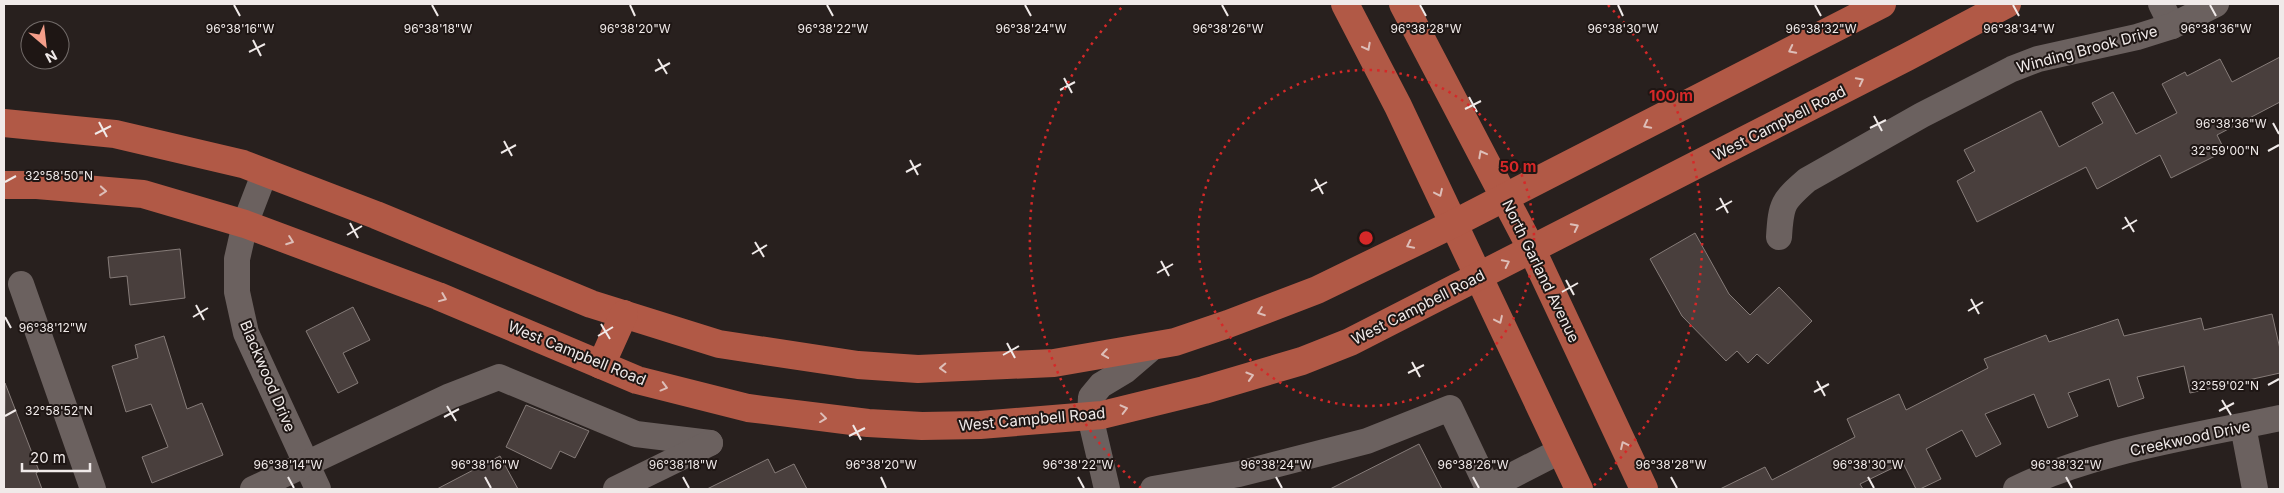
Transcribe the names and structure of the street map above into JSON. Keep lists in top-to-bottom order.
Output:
{
  "streets": {
    "main road": ["West Campbell Road", "North Garland Avenue"],
    "street": ["Winding Brook Drive", "Blackwood Drive", "Creekwood Drive"]
  },
  "crossings": [
    ["West Campbell Road", "North Garland Avenue"],
    ["West Campbell Road", "Blackwood Drive"]
  ],
  "scale_bar": "20 m",
  "north": "bottom right",
  "coordinates": [
    "96°38'16\"W",
    "96°38'20\"W",
    "96°38'24\"W",
    "96°38'26\"W",
    "96°38'28\"W",
    "96°38'30\"W",
    "96°38'32\"W",
    "96°38'34\"W",
    "96°38'18\"W",
    "96°38'22\"W",
    "96°38'36\"W",
    "32°59'00\"N",
    "32°58'50\"N",
    "96°38'12\"W",
    "32°59'02\"N",
    "32°58'52\"N",
    "96°38'14\"W"
  ],
  "rings": ["100 m", "50 m"]
}
